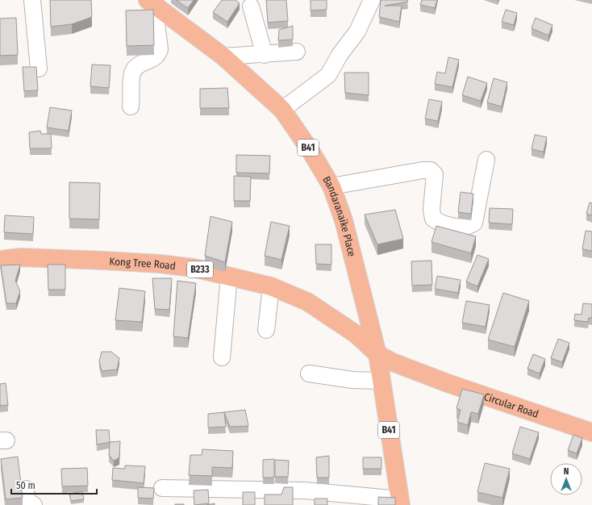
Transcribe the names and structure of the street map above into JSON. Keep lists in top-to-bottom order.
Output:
{
  "streets": {
    "main road": [
      "B41",
      "Bandaranaike Place",
      "Kong Tree Road",
      "B233",
      "Circular Road"
    ]
  },
  "crossings": [
    ["Bandaranaike Place", "Kong Tree Road"],
    ["Bandaranaike Place", "Circular Road"],
    ["Kong Tree Road", "Circular Road"]
  ],
  "scale_bar": "50 m",
  "north": "top"
}
